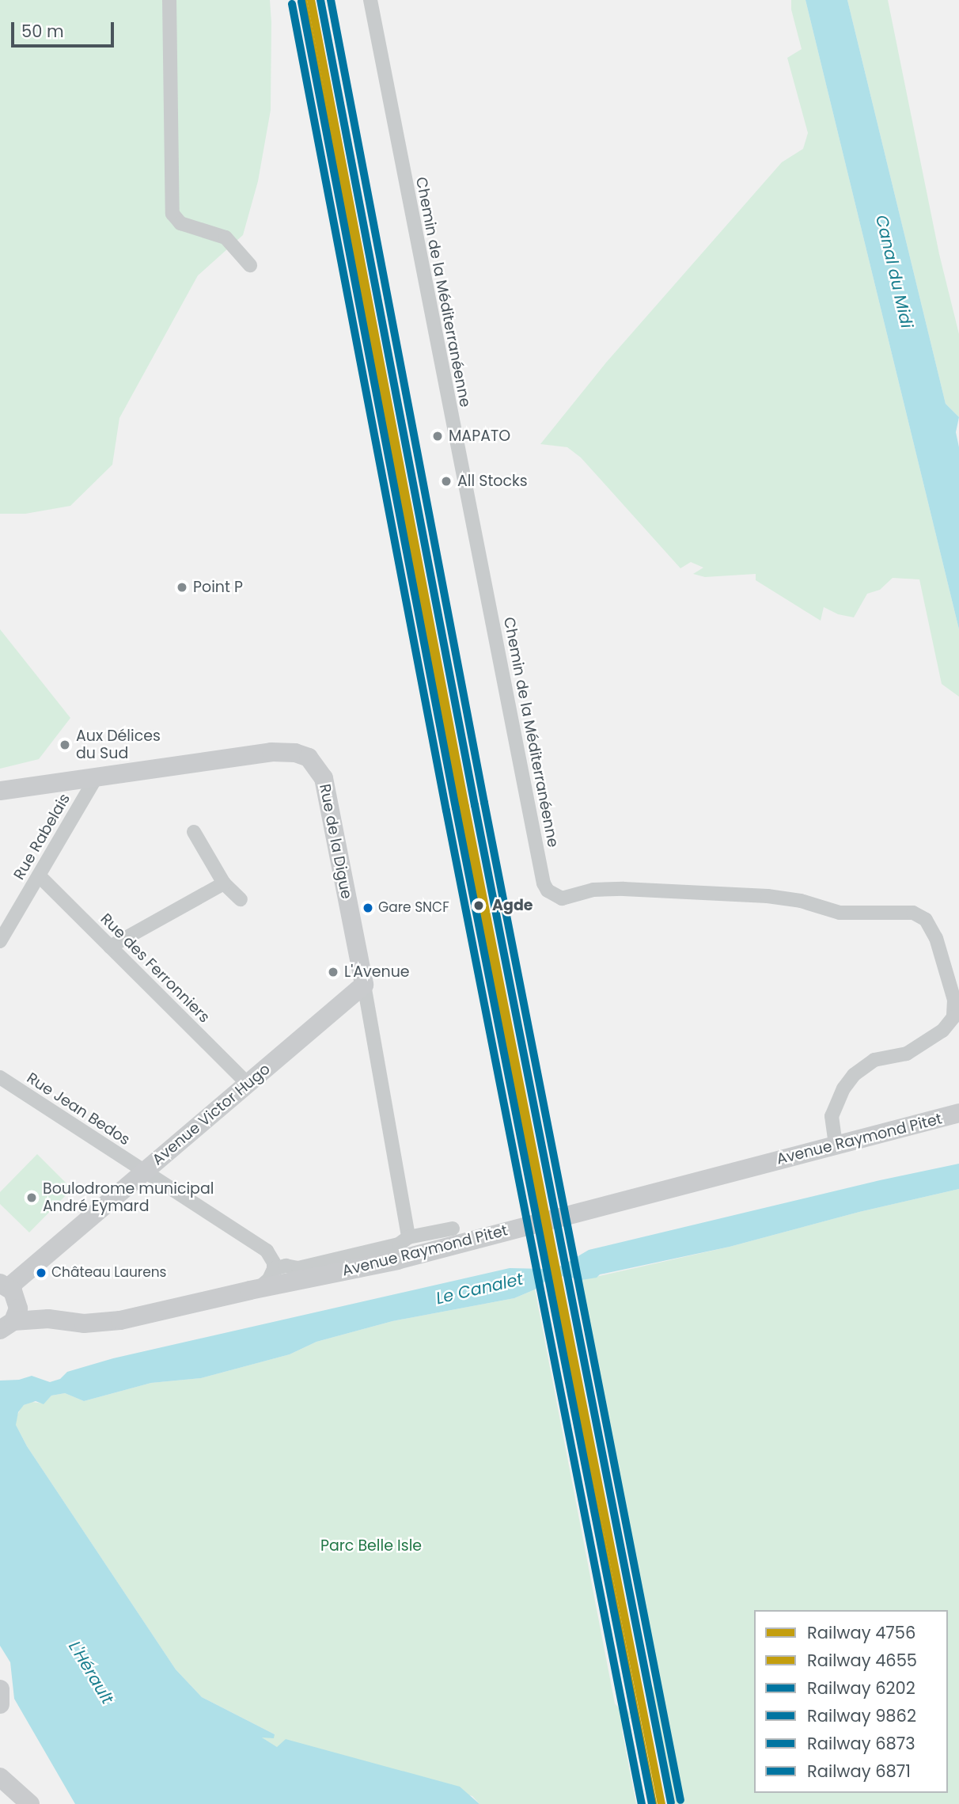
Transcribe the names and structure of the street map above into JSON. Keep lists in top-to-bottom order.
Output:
{
  "streets": {
    "main road": ["Rue de la Digue", "Avenue Victor Hugo", "Avenue Raymond Pitet"],
    "street": [
      "Chemin de la Méditerranéenne",
      "Rue Rabelais",
      "Rue des Ferronniers",
      "Rue Jean Bedos"
    ]
  },
  "crossings": [
    ["Chemin de la Méditerranéenne", "Avenue Raymond Pitet"],
    ["Rue Rabelais", "Rue de la Digue"],
    ["Rue Rabelais", "Rue des Ferronniers"],
    ["Rue de la Digue", "Avenue Victor Hugo"],
    ["Rue de la Digue", "Avenue Raymond Pitet"],
    ["Rue des Ferronniers", "Avenue Victor Hugo"],
    ["Rue Jean Bedos", "Avenue Victor Hugo"],
    ["Rue Jean Bedos", "Avenue Raymond Pitet"],
    ["Avenue Victor Hugo", "Avenue Raymond Pitet"]
  ],
  "water": ["Canal du Midi", "Le Canalet", "L'Hérault"],
  "parks": ["Parc Belle Isle"],
  "places": [
    "MAPATO",
    "All Stocks",
    "Point P",
    "Aux Délices du Sud",
    "Agde",
    "Gare SNCF",
    "L'Avenue",
    "Boulodrome municipal André Eymard",
    "Château Laurens"
  ],
  "lines": [
    "rail line 4756",
    "rail line 4655",
    "rail line 9862",
    "rail line 6871",
    "rail line 6202",
    "rail line 6873"
  ],
  "legend": [
    "Railway 4756",
    "Railway 4655",
    "Railway 6202",
    "Railway 9862",
    "Railway 6873",
    "Railway 6871"
  ],
  "scale_bar": "50 m"
}
